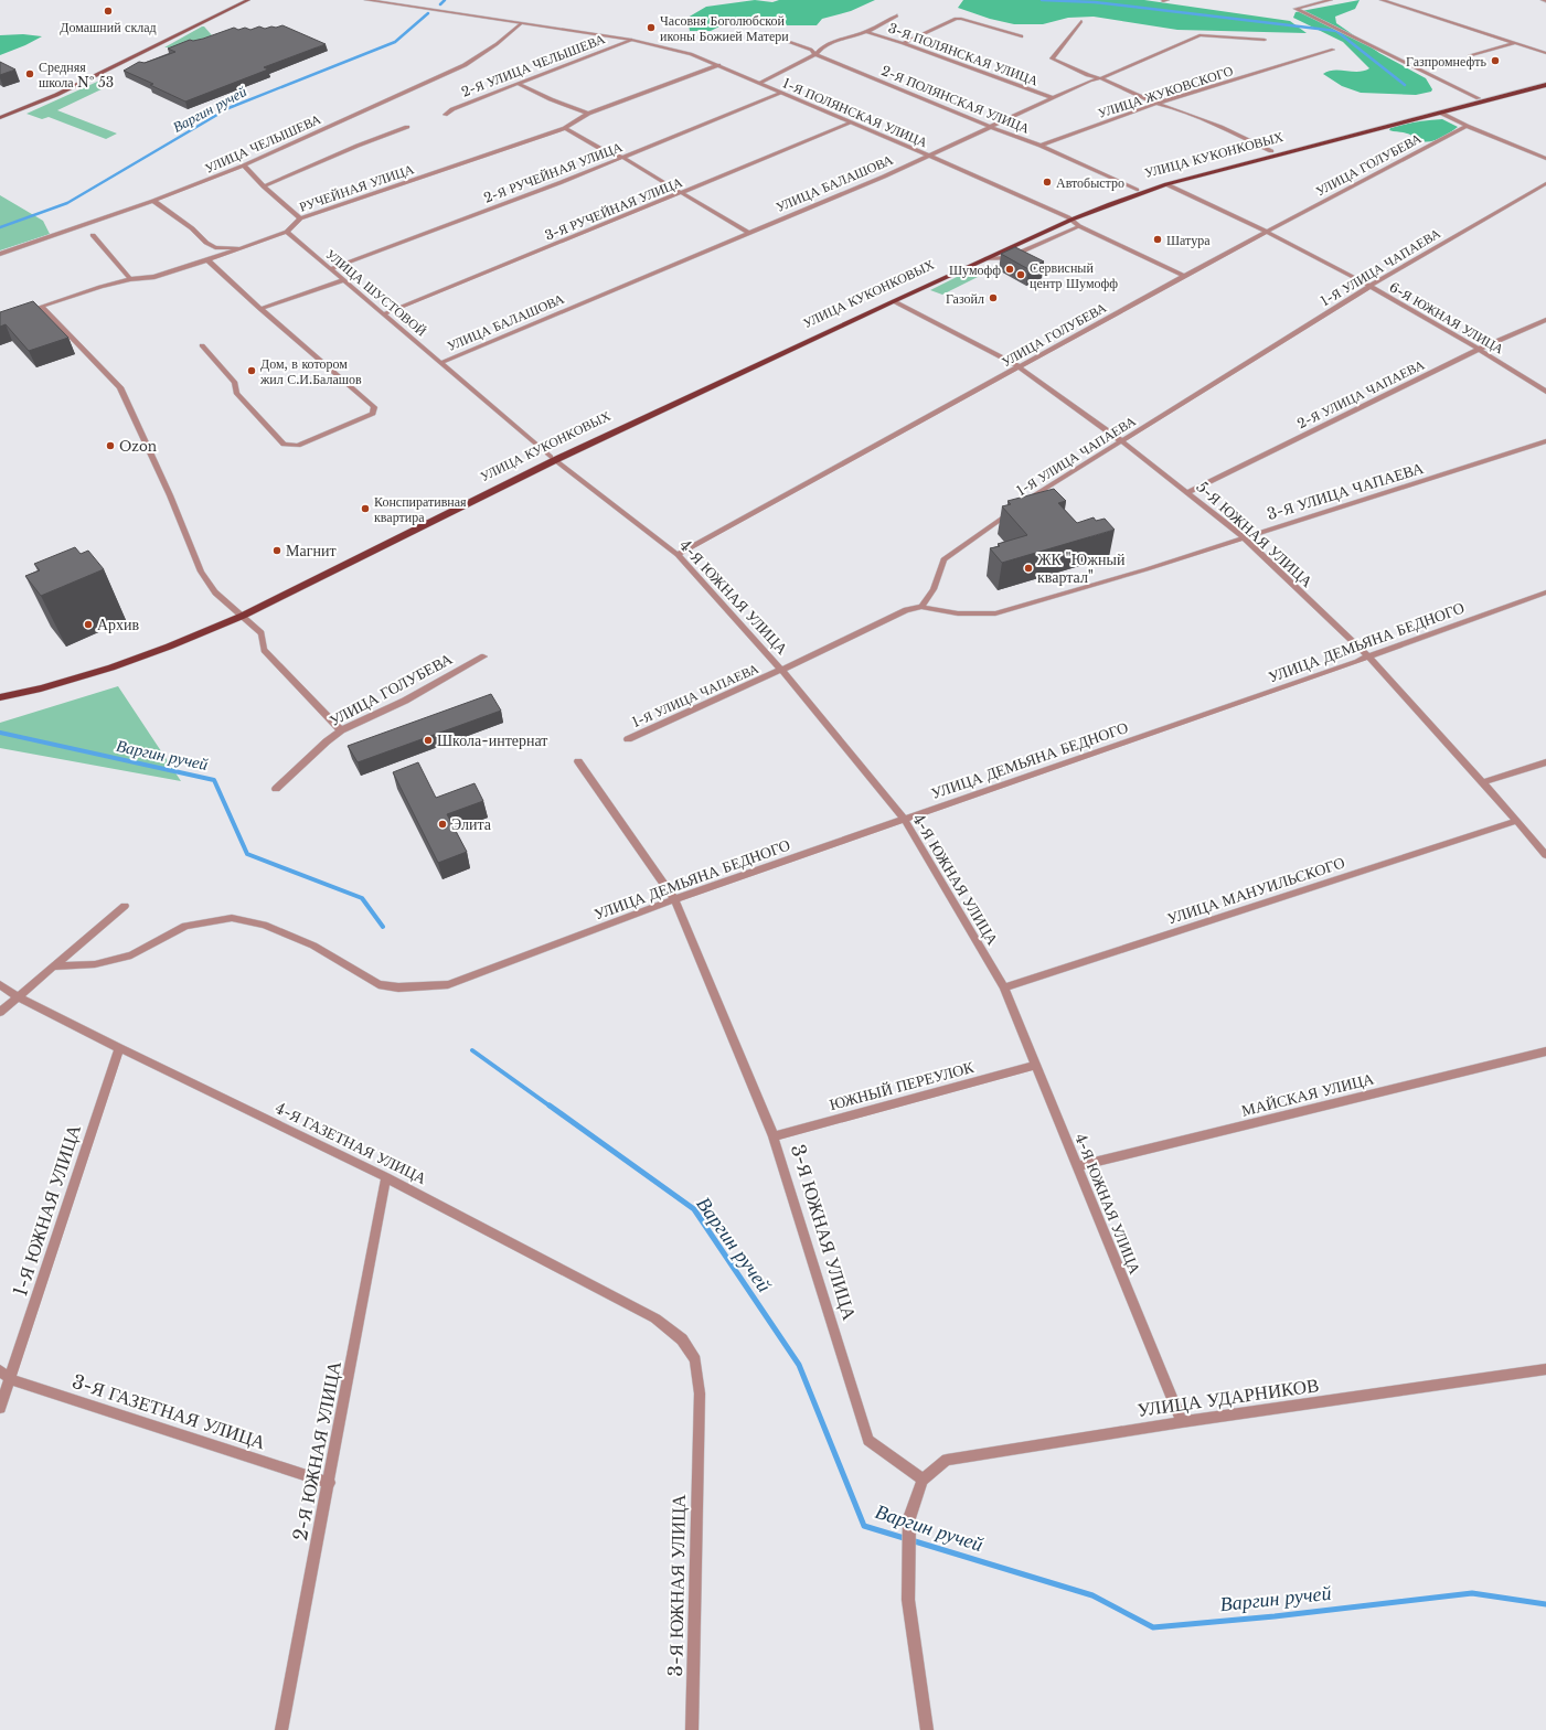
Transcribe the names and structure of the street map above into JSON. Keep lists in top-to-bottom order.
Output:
{
  "streets": {
    "main road": ["УЛИЦА КУКОНКОВЫХ"],
    "street": [
      "3-Я ПОЛЯНСКАЯ УЛИЦА",
      "2-Я УЛИЦА ЧЕЛЫШЕВА",
      "УЛИЦА ЖУКОВСКОГО",
      "2-Я ПОЛЯНСКАЯ УЛИЦА",
      "1-Я ПОЛЯНСКАЯ УЛИЦА",
      "УЛИЦА ЧЕЛЫШЕВА",
      "УЛИЦА ГОЛУБЕВА",
      "2-Я РУЧЕЙНАЯ УЛИЦА",
      "УЛИЦА БАЛАШОВА",
      "РУЧЕЙНАЯ УЛИЦА",
      "3-Я РУЧЕЙНАЯ УЛИЦА",
      "1-Я УЛИЦА ЧАПАЕВА",
      "УЛИЦА ШУСТОВОЙ",
      "6-Я ЮЖНАЯ УЛИЦА",
      "2-Я УЛИЦА ЧАПАЕВА",
      "3-Я УЛИЦА ЧАПАЕВА",
      "5-Я ЮЖНАЯ УЛИЦА",
      "4-Я ЮЖНАЯ УЛИЦА",
      "УЛИЦА ДЕМЬЯНА БЕДНОГО",
      "УЛИЦА МАНУИЛЬСКОГО",
      "ЮЖНЫЙ ПЕРЕУЛОК",
      "МАЙСКАЯ УЛИЦА",
      "4-Я ГАЗЕТНАЯ УЛИЦА",
      "1-Я ЮЖНАЯ УЛИЦА",
      "3-Я ЮЖНАЯ УЛИЦА",
      "УЛИЦА УДАРНИКОВ",
      "3-Я ГАЗЕТНАЯ УЛИЦА",
      "2-Я ЮЖНАЯ УЛИЦА"
    ]
  },
  "crossings": [
    ["3-Я ПОЛЯНСКАЯ УЛИЦА", "УЛИЦА БАЛАШОВА"],
    ["2-Я УЛИЦА ЧЕЛЫШЕВА", "1-Я ПОЛЯНСКАЯ УЛИЦА"],
    ["УЛИЦА ЖУКОВСКОГО", "2-Я ПОЛЯНСКАЯ УЛИЦА"],
    ["2-Я ПОЛЯНСКАЯ УЛИЦА", "УЛИЦА КУКОНКОВЫХ"],
    ["2-Я ПОЛЯНСКАЯ УЛИЦА", "УЛИЦА БАЛАШОВА"],
    ["1-Я ПОЛЯНСКАЯ УЛИЦА", "УЛИЦА ЧЕЛЫШЕВА"],
    ["1-Я ПОЛЯНСКАЯ УЛИЦА", "УЛИЦА КУКОНКОВЫХ"],
    ["1-Я ПОЛЯНСКАЯ УЛИЦА", "УЛИЦА ГОЛУБЕВА"],
    ["1-Я ПОЛЯНСКАЯ УЛИЦА", "2-Я РУЧЕЙНАЯ УЛИЦА"],
    ["1-Я ПОЛЯНСКАЯ УЛИЦА", "УЛИЦА БАЛАШОВА"],
    ["1-Я ПОЛЯНСКАЯ УЛИЦА", "РУЧЕЙНАЯ УЛИЦА"],
    ["1-Я ПОЛЯНСКАЯ УЛИЦА", "3-Я РУЧЕЙНАЯ УЛИЦА"],
    ["УЛИЦА КУКОНКОВЫХ", "УЛИЦА ШУСТОВОЙ"],
    ["УЛИЦА КУКОНКОВЫХ", "6-Я ЮЖНАЯ УЛИЦА"],
    ["УЛИЦА КУКОНКОВЫХ", "5-Я ЮЖНАЯ УЛИЦА"],
    ["УЛИЦА КУКОНКОВЫХ", "4-Я ЮЖНАЯ УЛИЦА"],
    ["УЛИЦА ГОЛУБЕВА", "6-Я ЮЖНАЯ УЛИЦА"],
    ["УЛИЦА ГОЛУБЕВА", "5-Я ЮЖНАЯ УЛИЦА"],
    ["УЛИЦА ГОЛУБЕВА", "4-Я ЮЖНАЯ УЛИЦА"],
    ["2-Я РУЧЕЙНАЯ УЛИЦА", "УЛИЦА ШУСТОВОЙ"],
    ["УЛИЦА БАЛАШОВА", "УЛИЦА ШУСТОВОЙ"],
    ["РУЧЕЙНАЯ УЛИЦА", "УЛИЦА ШУСТОВОЙ"],
    ["3-Я РУЧЕЙНАЯ УЛИЦА", "УЛИЦА ШУСТОВОЙ"],
    ["1-Я УЛИЦА ЧАПАЕВА", "6-Я ЮЖНАЯ УЛИЦА"],
    ["1-Я УЛИЦА ЧАПАЕВА", "3-Я УЛИЦА ЧАПАЕВА"],
    ["1-Я УЛИЦА ЧАПАЕВА", "5-Я ЮЖНАЯ УЛИЦА"],
    ["1-Я УЛИЦА ЧАПАЕВА", "4-Я ЮЖНАЯ УЛИЦА"],
    ["УЛИЦА ШУСТОВОЙ", "4-Я ЮЖНАЯ УЛИЦА"],
    ["6-Я ЮЖНАЯ УЛИЦА", "2-Я УЛИЦА ЧАПАЕВА"],
    ["2-Я УЛИЦА ЧАПАЕВА", "5-Я ЮЖНАЯ УЛИЦА"],
    ["3-Я УЛИЦА ЧАПАЕВА", "5-Я ЮЖНАЯ УЛИЦА"],
    ["5-Я ЮЖНАЯ УЛИЦА", "УЛИЦА ДЕМЬЯНА БЕДНОГО"],
    ["5-Я ЮЖНАЯ УЛИЦА", "УЛИЦА МАНУИЛЬСКОГО"],
    ["4-Я ЮЖНАЯ УЛИЦА", "УЛИЦА ДЕМЬЯНА БЕДНОГО"],
    ["4-Я ЮЖНАЯ УЛИЦА", "УЛИЦА МАНУИЛЬСКОГО"],
    ["4-Я ЮЖНАЯ УЛИЦА", "ЮЖНЫЙ ПЕРЕУЛОК"],
    ["4-Я ЮЖНАЯ УЛИЦА", "МАЙСКАЯ УЛИЦА"],
    ["4-Я ЮЖНАЯ УЛИЦА", "УЛИЦА УДАРНИКОВ"],
    ["УЛИЦА ДЕМЬЯНА БЕДНОГО", "3-Я ЮЖНАЯ УЛИЦА"],
    ["ЮЖНЫЙ ПЕРЕУЛОК", "3-Я ЮЖНАЯ УЛИЦА"],
    ["4-Я ГАЗЕТНАЯ УЛИЦА", "1-Я ЮЖНАЯ УЛИЦА"],
    ["4-Я ГАЗЕТНАЯ УЛИЦА", "3-Я ЮЖНАЯ УЛИЦА"],
    ["4-Я ГАЗЕТНАЯ УЛИЦА", "2-Я ЮЖНАЯ УЛИЦА"],
    ["1-Я ЮЖНАЯ УЛИЦА", "3-Я ГАЗЕТНАЯ УЛИЦА"],
    ["3-Я ЮЖНАЯ УЛИЦА", "УЛИЦА УДАРНИКОВ"],
    ["3-Я ГАЗЕТНАЯ УЛИЦА", "2-Я ЮЖНАЯ УЛИЦА"]
  ],
  "water": ["Варгин ручей"],
  "places": [
    "Домашний склад",
    "Часовня Боголюбской иконы Божией Матери",
    "Газпромнефть",
    "Средняя школа № 53",
    "Автобыстро",
    "Шатура",
    "Шумофф",
    "Сервисный центр Шумофф",
    "Газойл",
    "Дом, в котором жил С.И.Балашов",
    "Ozon",
    "Конспиративная квартира",
    "Магнит",
    "ЖК \"Южный квартал\"",
    "Архив",
    "Школа-интернат",
    "Элита"
  ]
}
